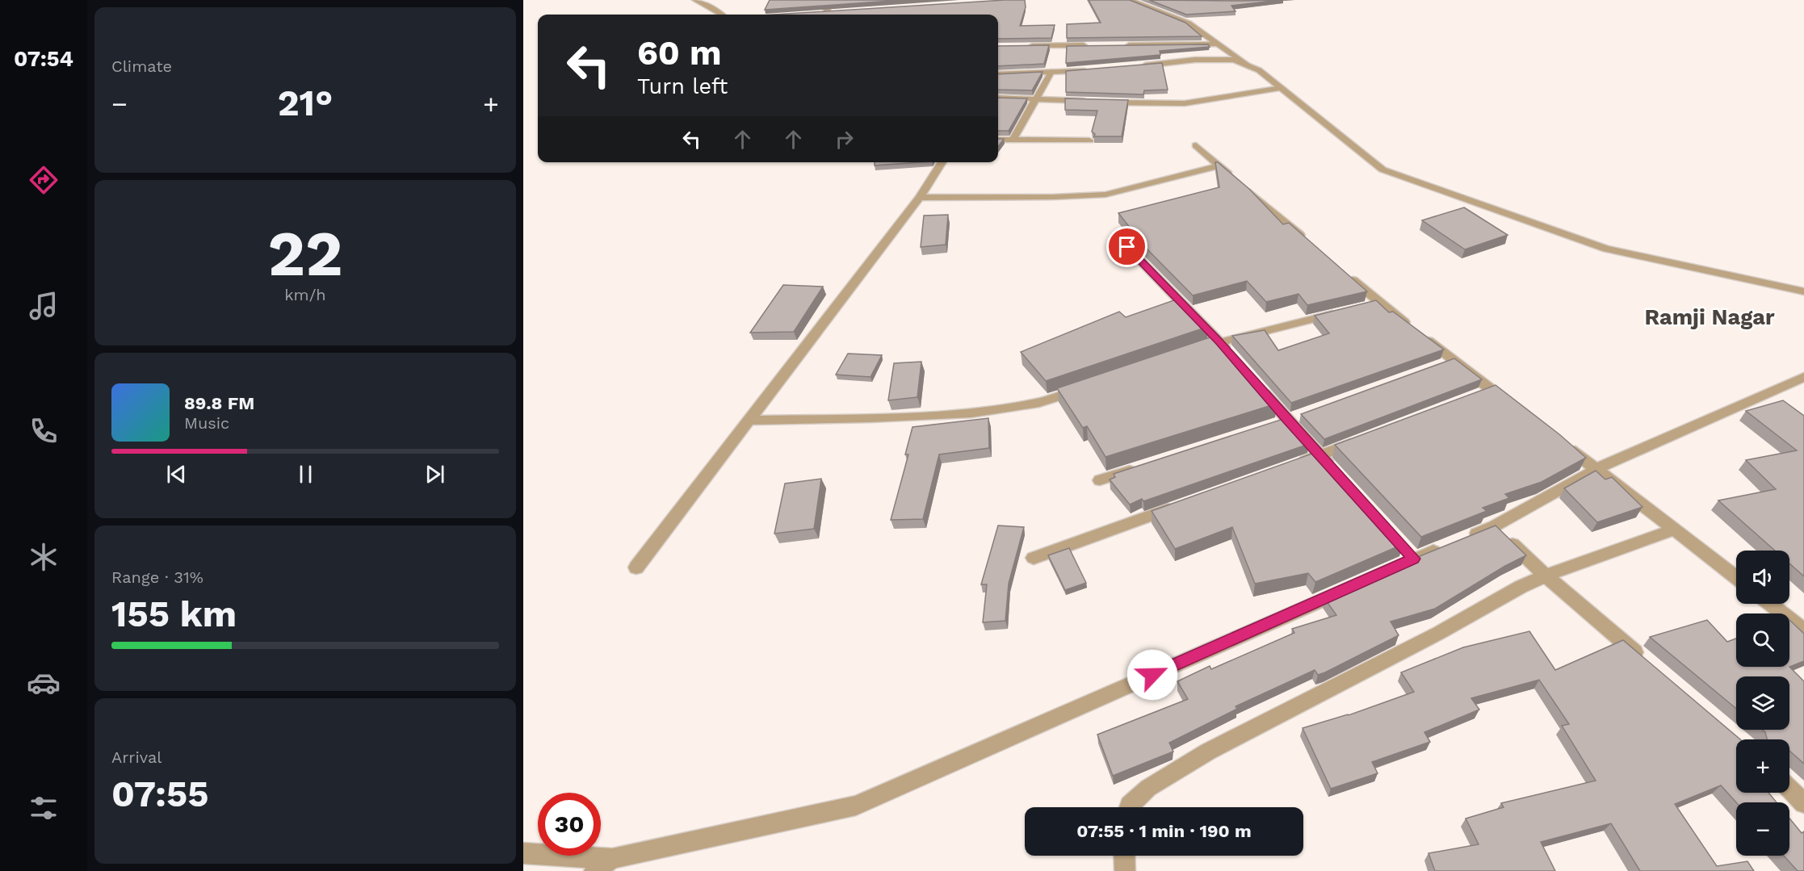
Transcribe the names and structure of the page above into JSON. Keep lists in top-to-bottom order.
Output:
{
  "districts": ["Ramji Nagar"],
  "page": {
    "tabs": "07:54",
    "tile": [
      "Climate",
      ["22", "km/h"],
      ["Range · 31%", "155 km"],
      ["Arrival", "07:55"]
    ],
    "turn": ["60 m", "Turn left"],
    "heat": ["−", "21°", "+"],
    "song": ["89.8 FM", "Music"],
    "map_buttons": ["+", "−"],
    "limit": "30",
    "trip": "07:55 · 1 min · 190 m"
  }
}
